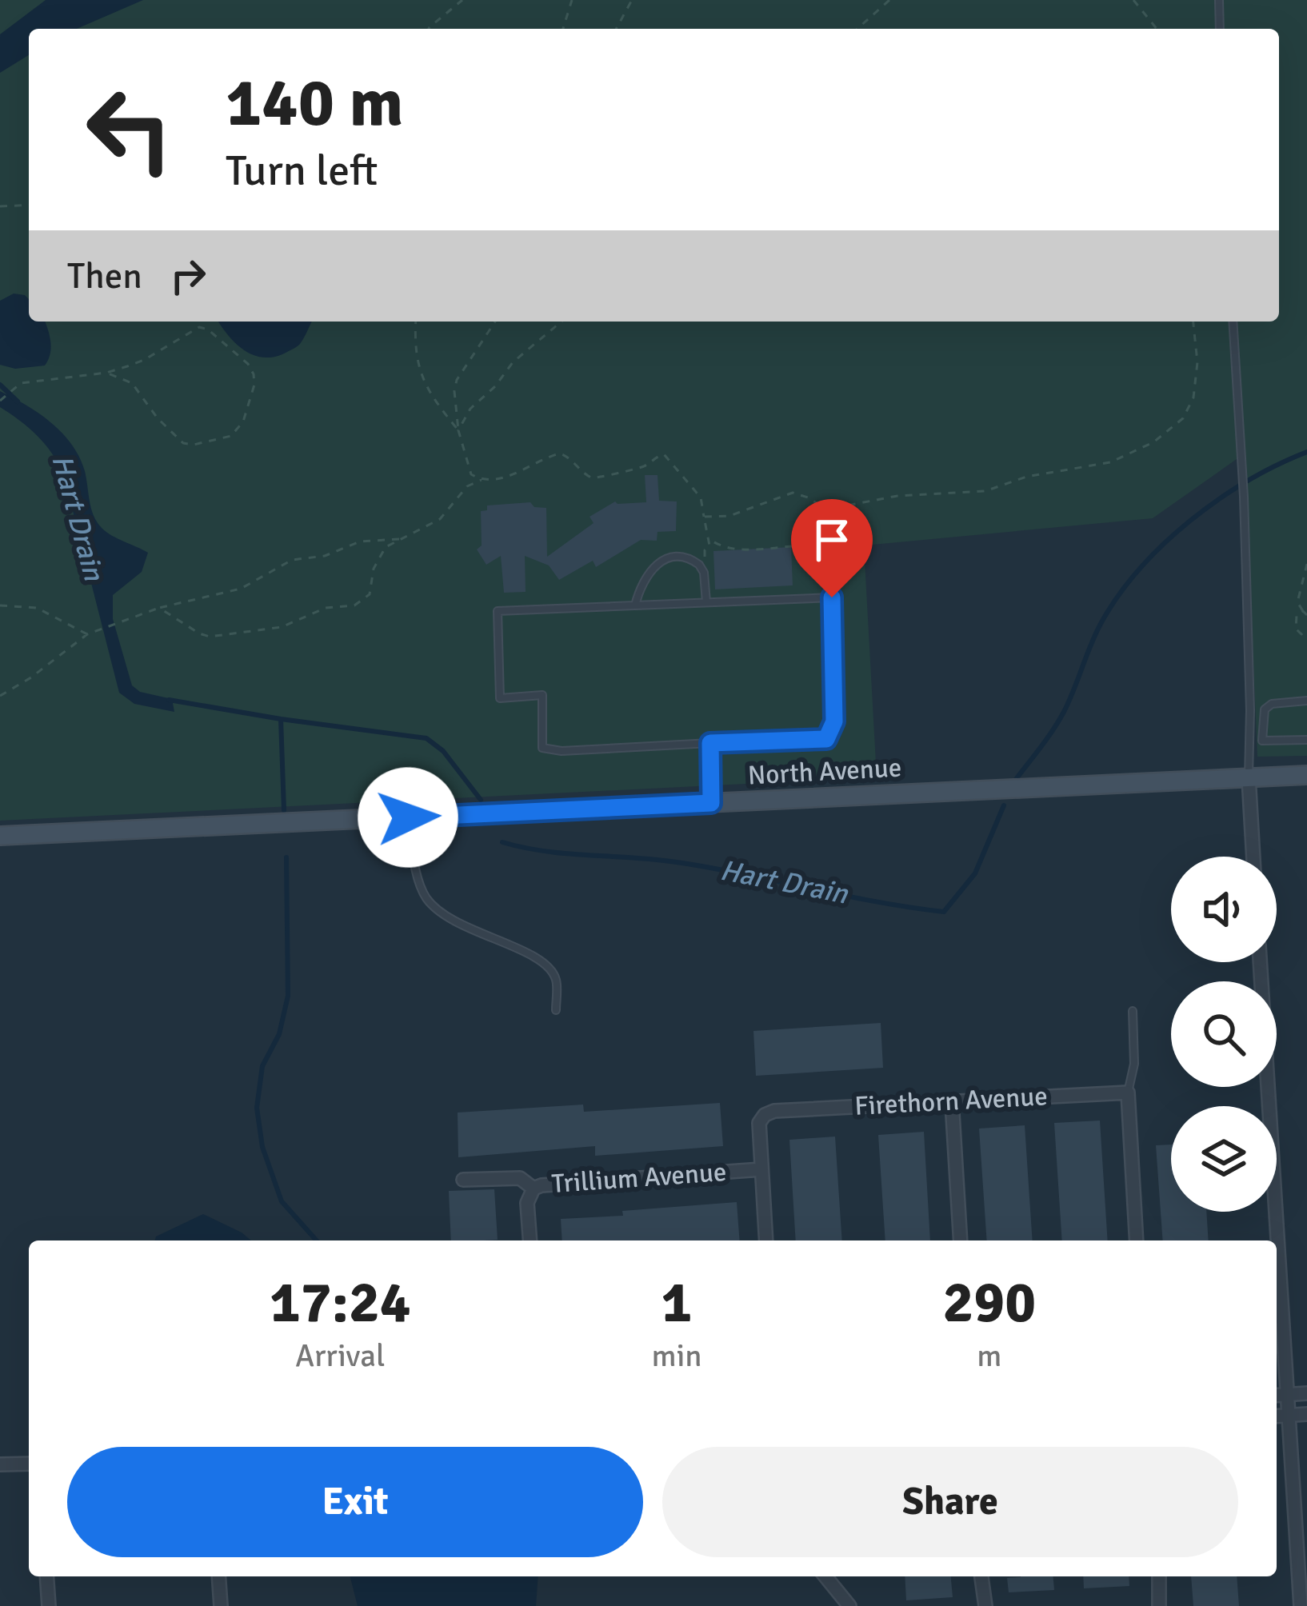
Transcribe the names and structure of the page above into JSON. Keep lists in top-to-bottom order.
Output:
{
  "streets": {
    "street": ["North Avenue", "Firethorn Avenue", "Trillium Avenue"]
  },
  "crossings": [
    ["Firethorn Avenue", "Trillium Avenue"]
  ],
  "water": ["Hart Drain"],
  "page": {
    "turn": ["140 m", "Turn left"],
    "then": "Then",
    "eta": [
      "17:24",
      "Arrival",
      "1",
      "min",
      "290",
      "m"
    ],
    "buttons": ["Exit", "Share"]
  }
}
